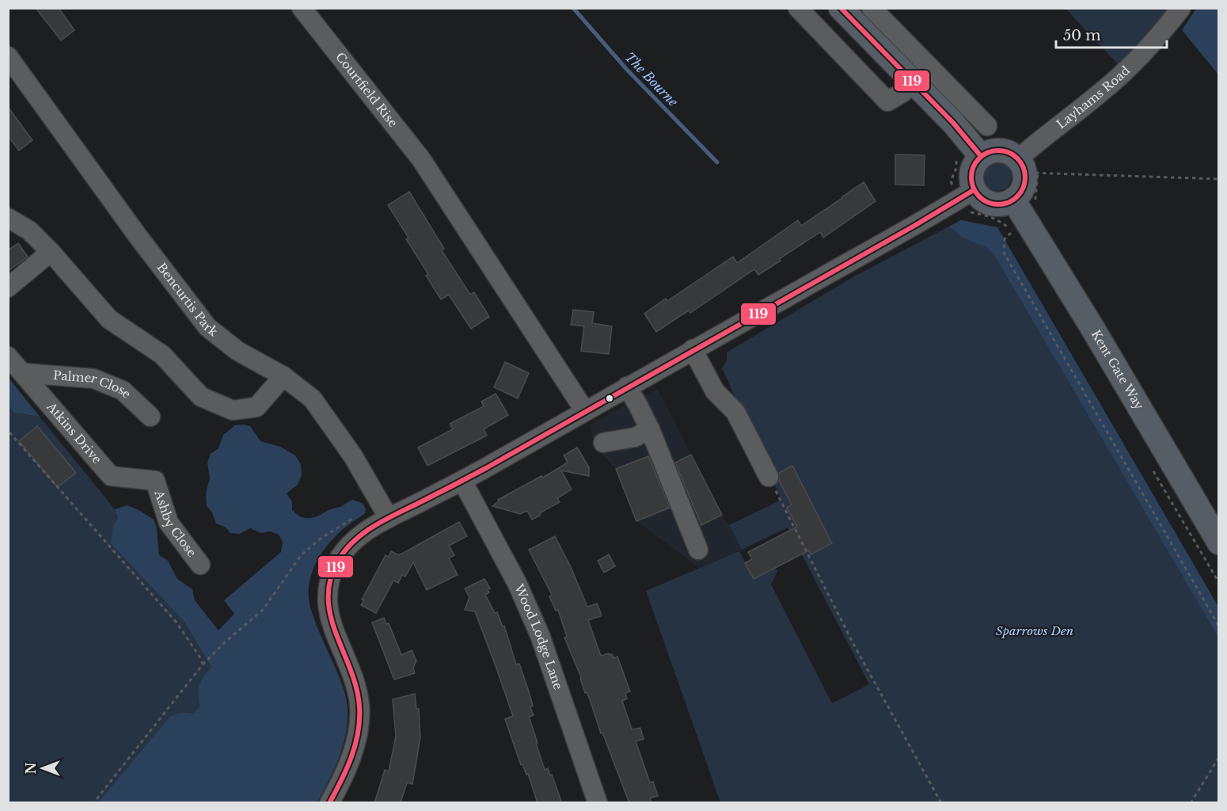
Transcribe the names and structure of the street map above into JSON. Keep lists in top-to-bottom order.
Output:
{
  "streets": {
    "main road": ["Kent Gate Way"],
    "street": [
      "Courtfield Rise",
      "Layhams Road",
      "Bencurtis Park",
      "Palmer Close",
      "Atkins Drive",
      "Ashby Close",
      "Wood Lodge Lane"
    ]
  },
  "crossings": [
    ["Layhams Road", "Kent Gate Way"],
    ["Palmer Close", "Atkins Drive"],
    ["Atkins Drive", "Ashby Close"]
  ],
  "water": ["The Bourne"],
  "parks": ["Sparrows Den"],
  "lines": ["transit line 119"],
  "scale_bar": "50 m",
  "north": "left"
}
